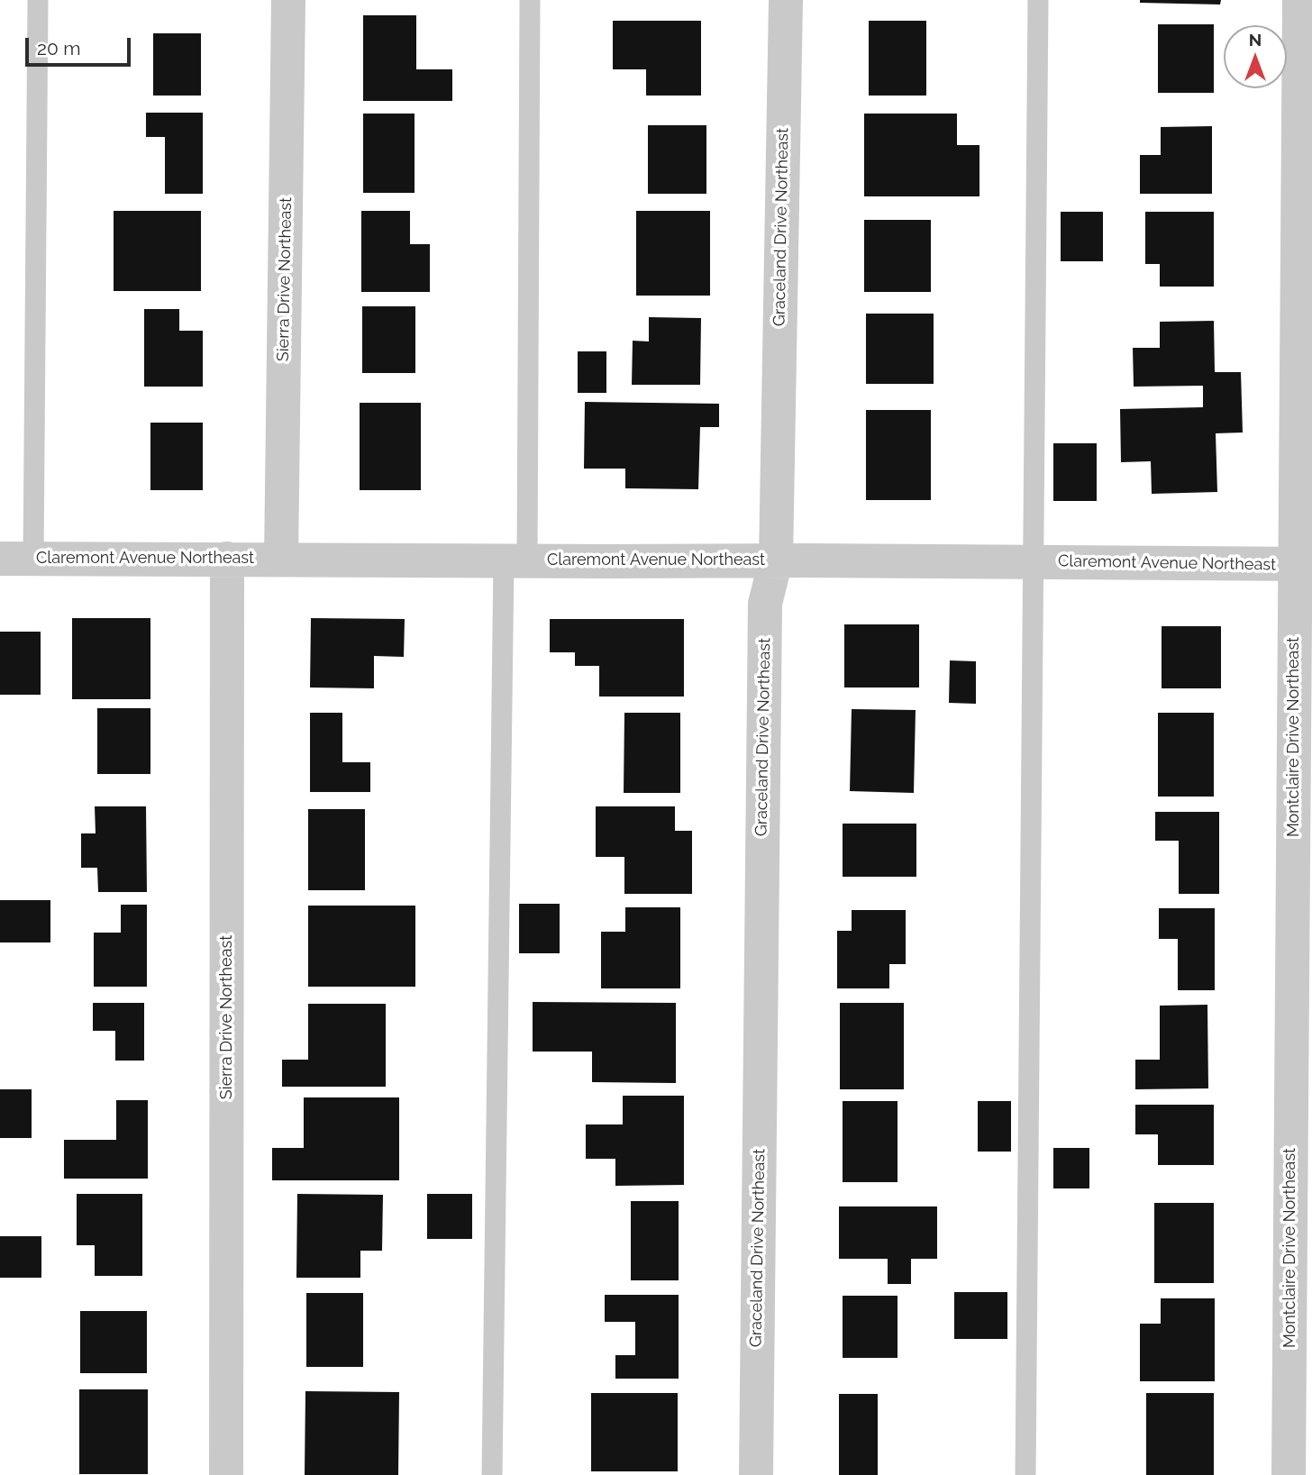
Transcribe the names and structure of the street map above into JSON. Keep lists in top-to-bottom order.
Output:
{
  "streets": {
    "street": [
      "Graceland Drive Northeast",
      "Sierra Drive Northeast",
      "Claremont Avenue Northeast",
      "Montclaire Drive Northeast"
    ]
  },
  "crossings": [
    ["Graceland Drive Northeast", "Claremont Avenue Northeast"],
    ["Sierra Drive Northeast", "Claremont Avenue Northeast"],
    ["Claremont Avenue Northeast", "Montclaire Drive Northeast"]
  ],
  "scale_bar": "20 m",
  "north": "top"
}
